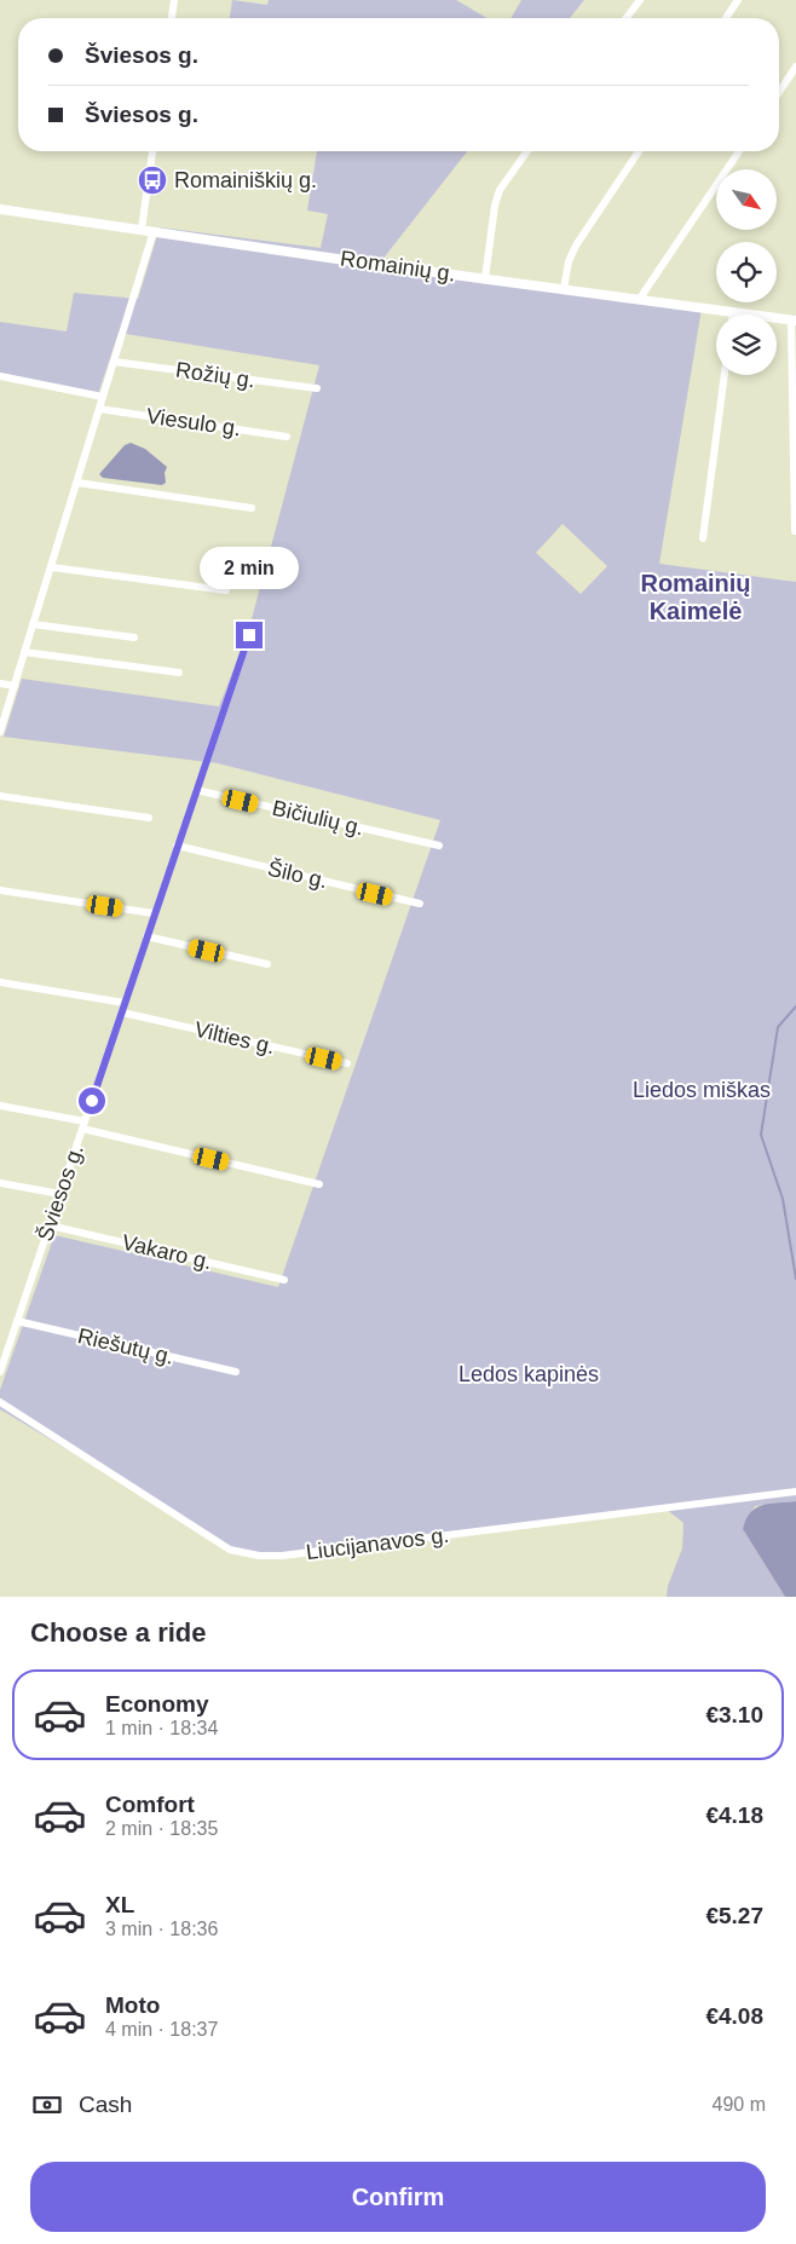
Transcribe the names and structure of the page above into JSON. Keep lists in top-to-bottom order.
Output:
{
  "streets": {
    "main road": ["Romainių g."],
    "street": [
      "Rožių g.",
      "Viesulo g.",
      "Bičiulių g.",
      "Šilo g.",
      "Vilties g.",
      "Šviesos g.",
      "Vakaro g.",
      "Riešutų g.",
      "Liucijanavos g."
    ]
  },
  "crossings": [
    ["Bičiulių g.", "Šviesos g."],
    ["Šilo g.", "Šviesos g."],
    ["Vilties g.", "Šviesos g."],
    ["Šviesos g.", "Vakaro g."],
    ["Šviesos g.", "Riešutų g."]
  ],
  "districts": ["Romainių Kaimelė"],
  "parks": ["Liedos miškas", "Ledos kapinės"],
  "places": {
    "bus stop": ["Romainiškių g."]
  },
  "north": "bottom right",
  "page": {
    "banner": ["Šviesos g.", "Šviesos g."],
    "bubble": "2 min",
    "heading": "Choose a ride",
    "list": [
      {
        "name": "Economy",
        "note": "1 min · 18:34",
        "value": "€3.10"
      },
      {
        "name": "Comfort",
        "note": "2 min · 18:35",
        "value": "€4.18"
      },
      {
        "name": "XL",
        "note": "3 min · 18:36",
        "value": "€5.27"
      },
      {
        "name": "Moto",
        "note": "4 min · 18:37",
        "value": "€4.08"
      }
    ],
    "pay": ["Cash", "490 m"],
    "buttons": "Confirm"
  }
}
